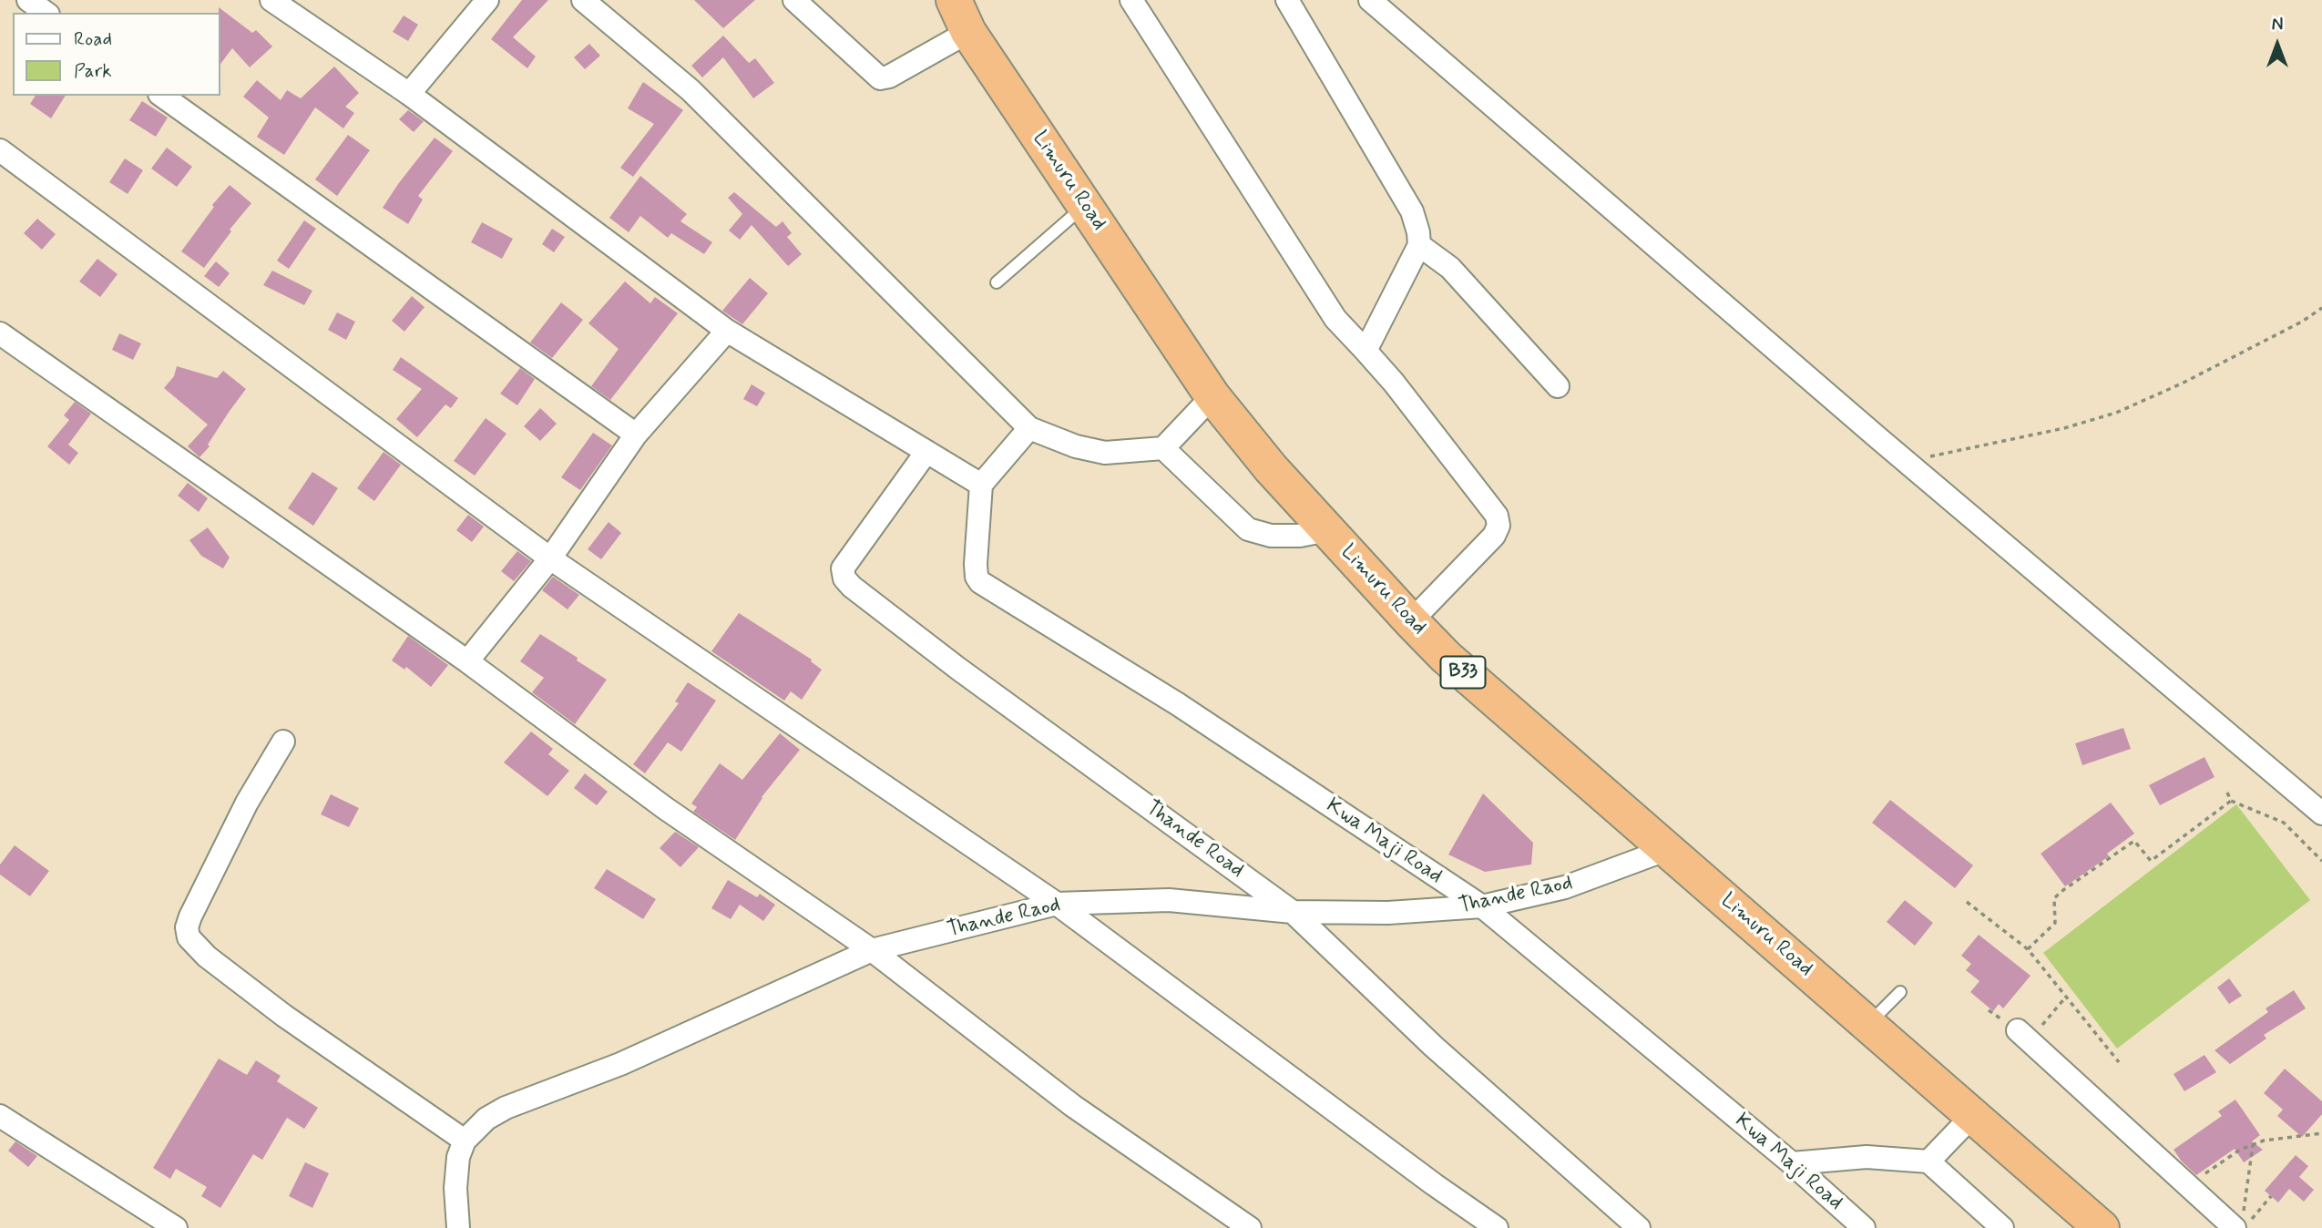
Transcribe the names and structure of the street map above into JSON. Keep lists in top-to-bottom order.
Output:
{
  "streets": {
    "highway": ["Limuru Road", "B33"],
    "street": ["Thande Road", "Kwa Maji Road", "Thande Raod"]
  },
  "crossings": [
    ["Limuru Road", "Thande Raod"],
    ["Thande Road", "Thande Raod"],
    ["Kwa Maji Road", "Thande Raod"]
  ],
  "legend": ["Road", "Park"],
  "north": "top"
}
